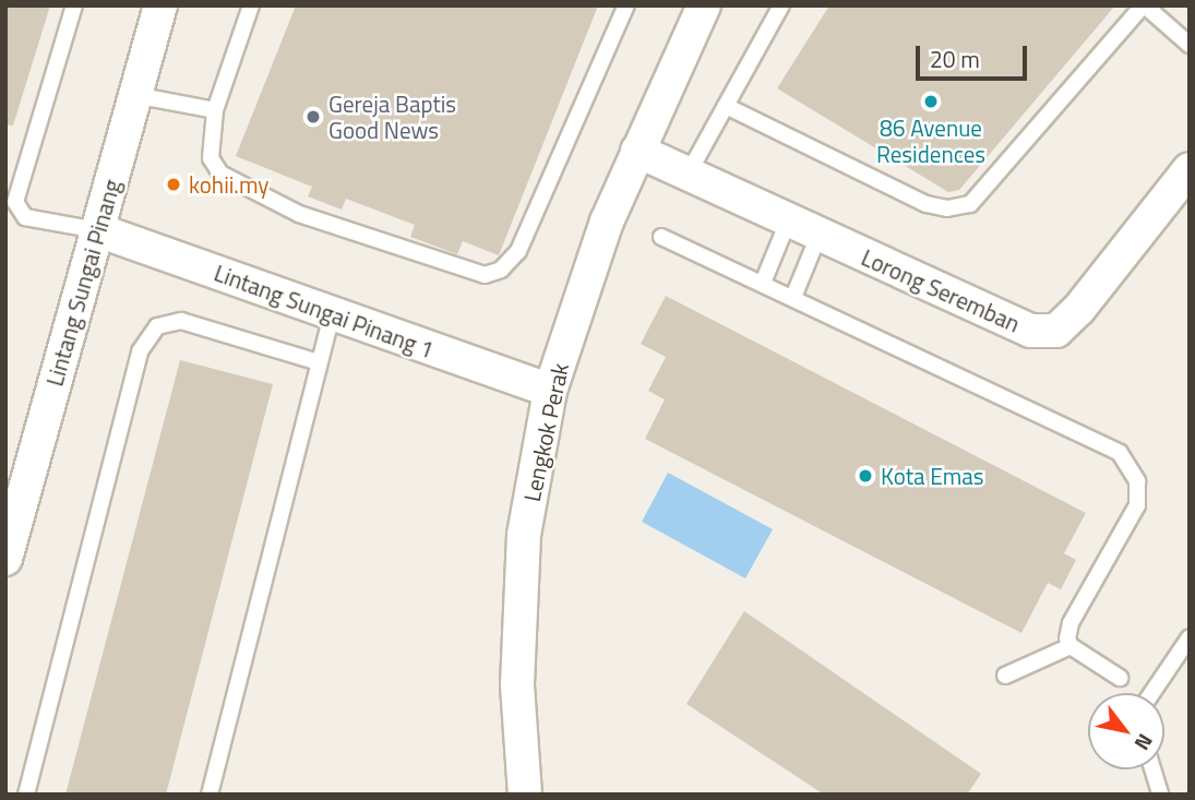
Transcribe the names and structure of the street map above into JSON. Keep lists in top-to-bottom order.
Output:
{
  "streets": {
    "street": [
      "Lintang Sungai Pinang",
      "Lorong Seremban",
      "Lintang Sungai Pinang 1",
      "Lengkok Perak"
    ]
  },
  "crossings": [
    ["Lintang Sungai Pinang", "Lintang Sungai Pinang 1"],
    ["Lorong Seremban", "Lengkok Perak"],
    ["Lintang Sungai Pinang 1", "Lengkok Perak"]
  ],
  "places": [
    "86 Avenue Residences",
    "Gereja Baptis Good News",
    "kohii.my",
    "Kota Emas"
  ],
  "scale_bar": "20 m",
  "north": "bottom right"
}
